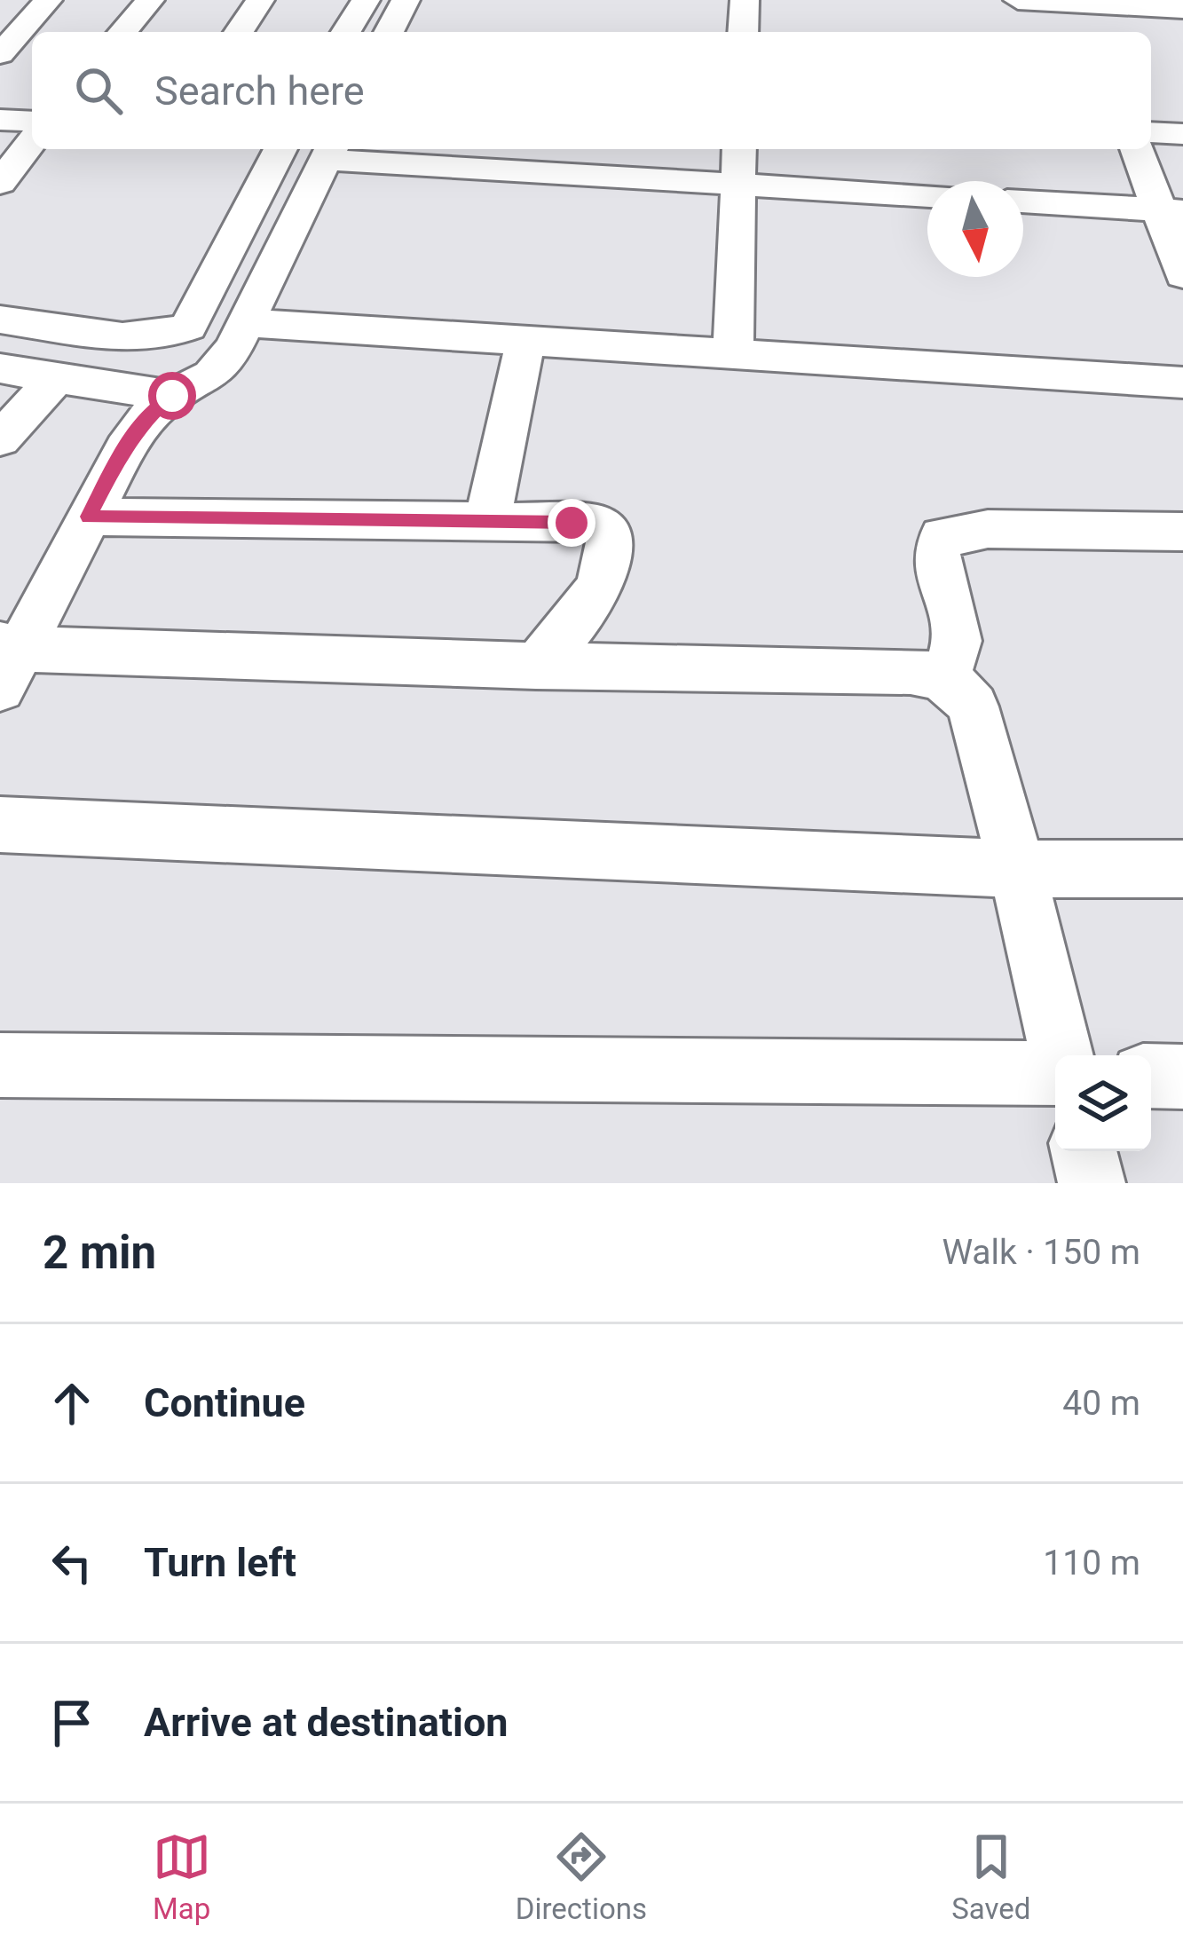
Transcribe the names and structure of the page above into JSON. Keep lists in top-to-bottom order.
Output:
{
  "north": "bottom",
  "page": {
    "search": "Search here",
    "heading": ["2 min", "Walk · 150 m"],
    "list": [
      ["Continue", "40 m"],
      ["Turn left", "110 m"],
      "Arrive at destination"
    ],
    "nav": ["Map", "Directions", "Saved"]
  }
}
